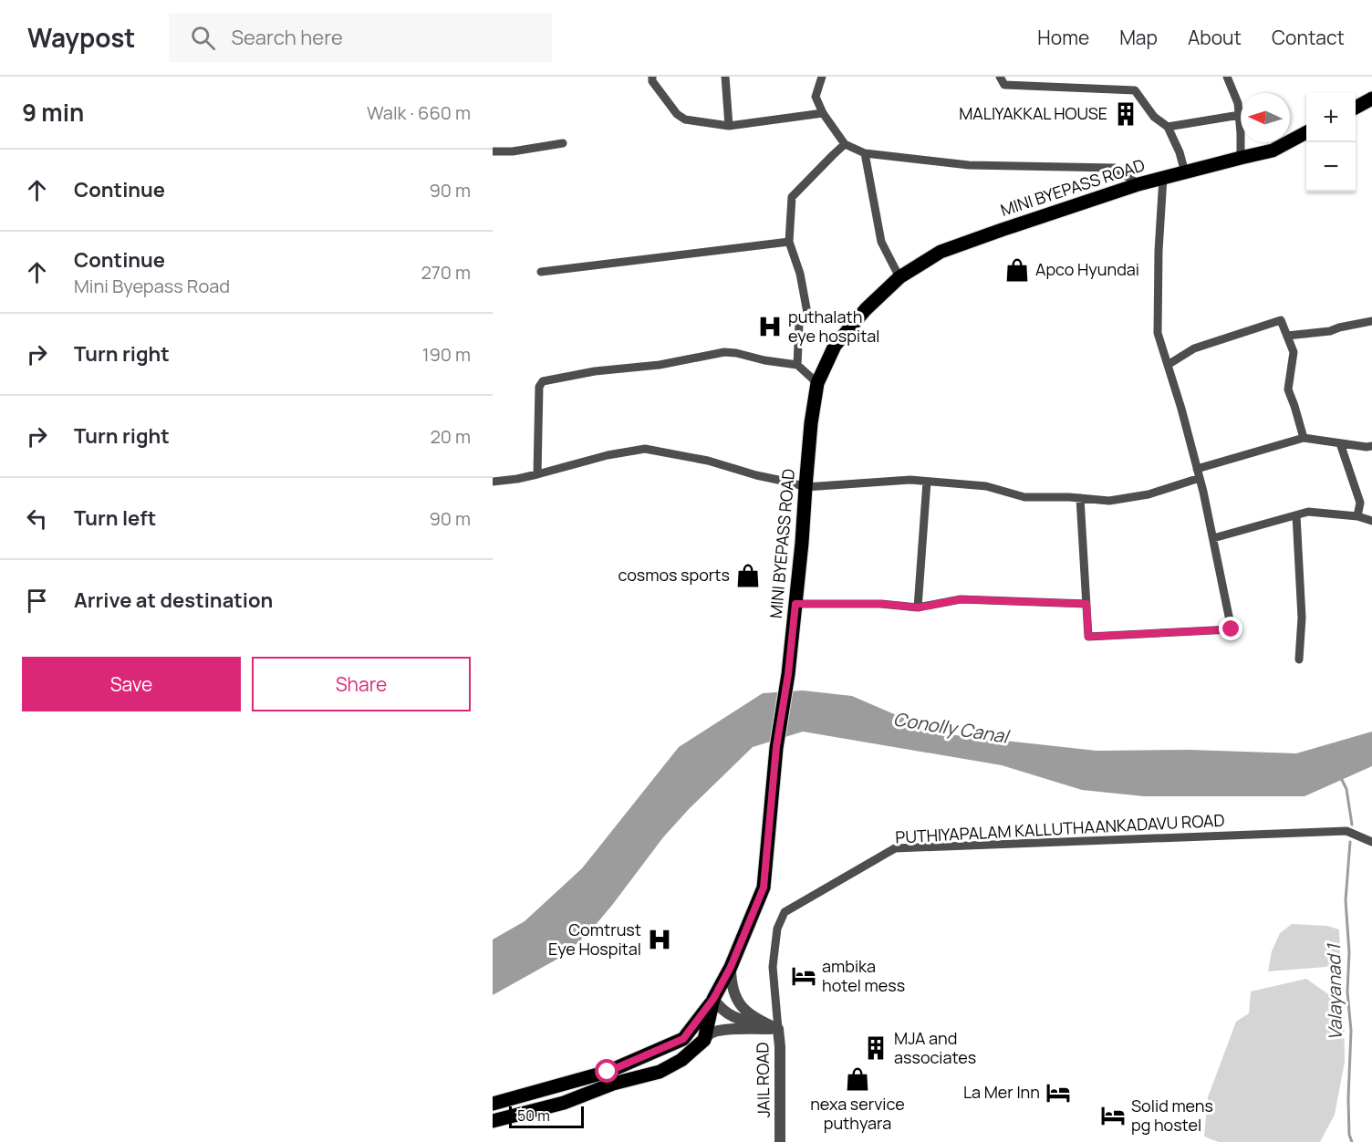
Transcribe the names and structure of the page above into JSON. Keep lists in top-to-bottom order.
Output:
{
  "streets": {
    "main road": ["MINI BYEPASS ROAD"],
    "street": ["PUTHIYAPALAM KALLUTHAANKADAVU ROAD", "JAIL ROAD"]
  },
  "crossings": [
    ["MINI BYEPASS ROAD", "JAIL ROAD"],
    ["PUTHIYAPALAM KALLUTHAANKADAVU ROAD", "JAIL ROAD"]
  ],
  "water": ["Conolly Canal", "Valayanad 1"],
  "places": {
    "building": ["MALIYAKKAL HOUSE", "MJA and associates"],
    "shop": ["Apco Hyundai", "cosmos sports", "nexa service puthyara"],
    "hospital": ["puthalath eye hospital", "Comtrust Eye Hospital"],
    "hotel": ["ambika hotel mess", "La Mer Inn", "Solid mens pg hostel"]
  },
  "scale_bar": "50 m",
  "north": "left",
  "page": {
    "header": "Waypost",
    "search": "Search here",
    "nav": [
      "Home",
      "Map",
      "About",
      "Contact"
    ],
    "heading": ["9 min", "Walk · 660 m"],
    "map_buttons": ["+", "−"],
    "list": [
      ["Continue", "90 m"],
      ["Continue", "Mini Byepass Road", "270 m"],
      ["Turn right", "190 m"],
      ["Turn right", "20 m"],
      ["Turn left", "90 m"],
      "Arrive at destination"
    ],
    "buttons": ["Save", "Share"],
    "scale": "50 m"
  }
}
